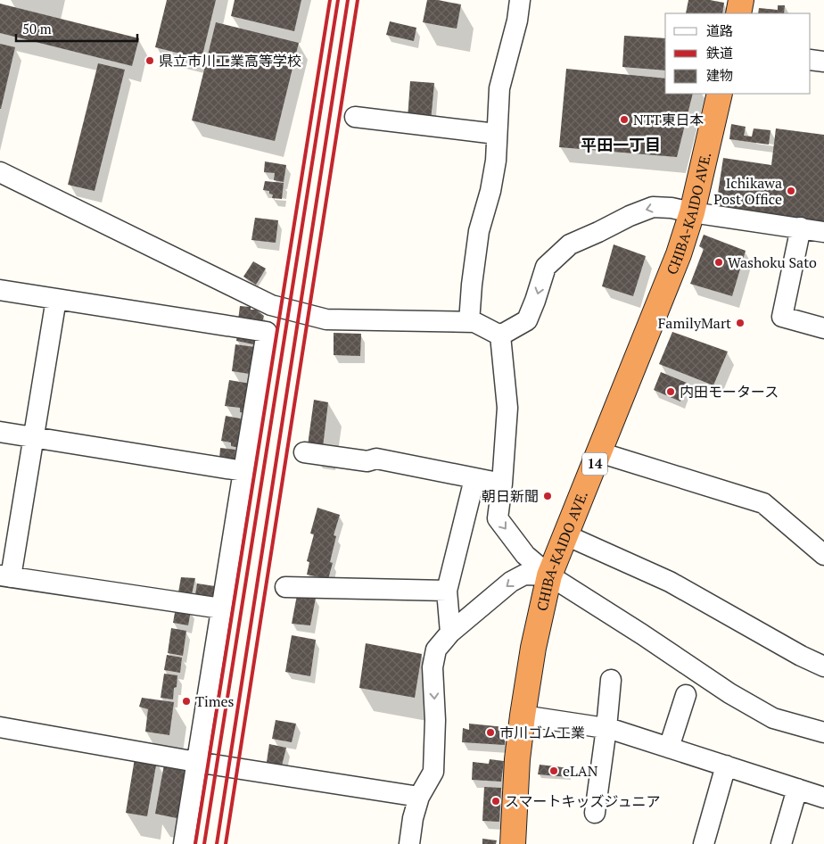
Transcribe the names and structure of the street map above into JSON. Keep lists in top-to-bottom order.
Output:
{
  "streets": {
    "highway": ["CHIBA-KAIDO AVE.", "14"]
  },
  "districts": ["平田一丁目"],
  "places": [
    "県立市川工業高等学校",
    "NTT東日本",
    "Ichikawa Post Office",
    "Washoku Sato",
    "FamilyMart",
    "内田モータース",
    "朝日新聞",
    "Times",
    "市川ゴム工業",
    "eLAN",
    "スマートキッズジュニア"
  ],
  "legend": ["道路", "鉄道", "建物"],
  "scale_bar": "50 m"
}
